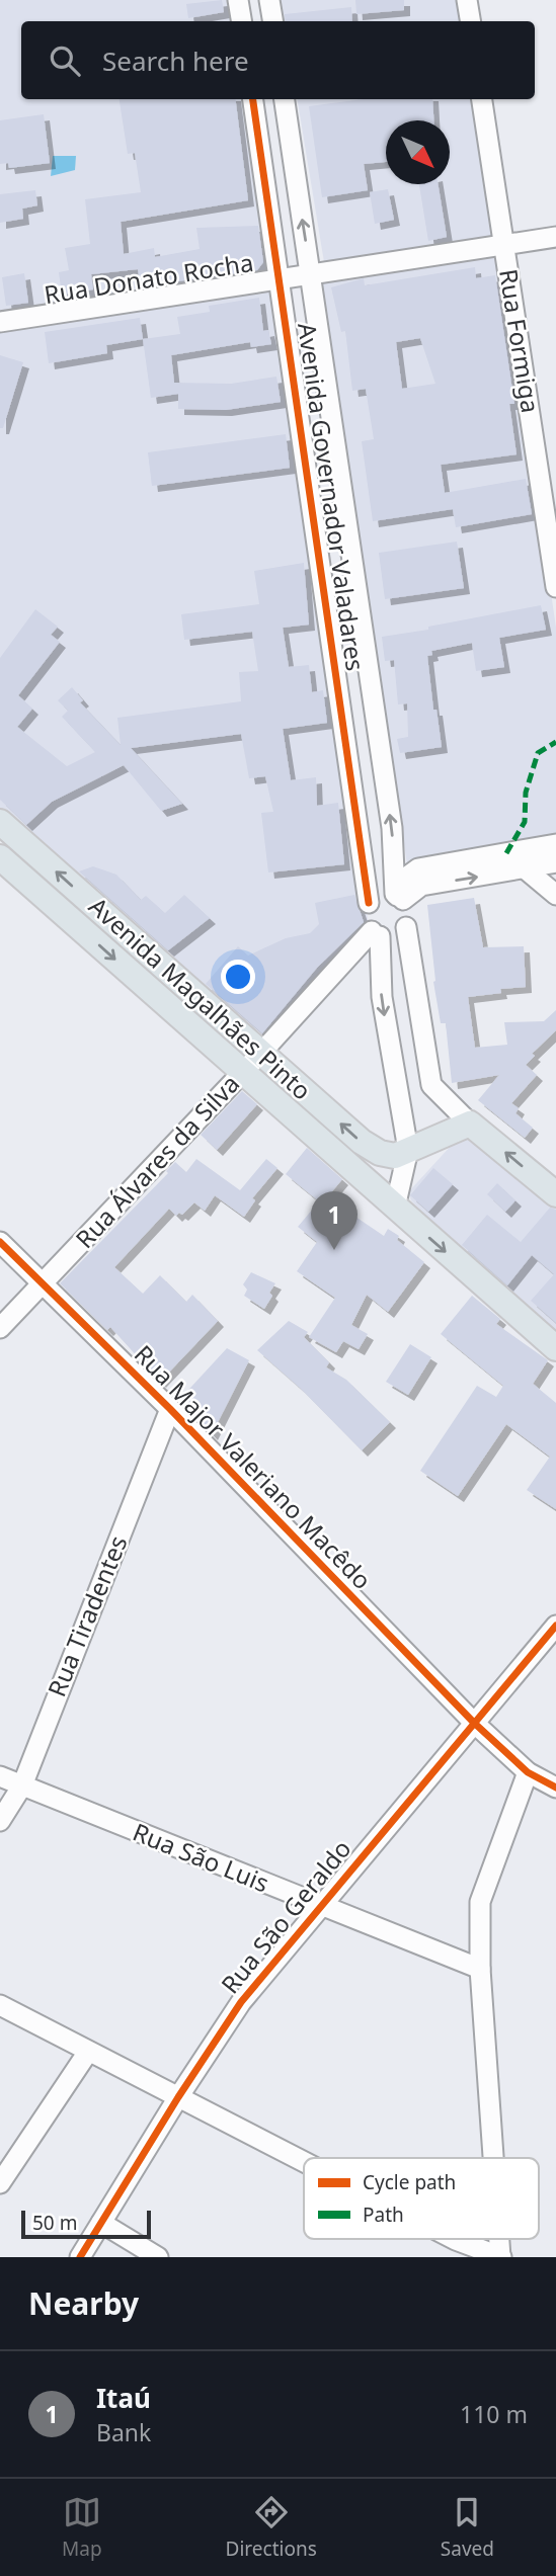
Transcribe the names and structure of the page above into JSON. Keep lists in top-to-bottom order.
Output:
{
  "streets": {
    "main road": ["Avenida Magalhães Pinto"],
    "street": [
      "Rua Donato Rocha",
      "Rua Formiga",
      "Avenida Governador Valadares",
      "Rua Álvares da Silva",
      "Rua Major Valeriano Macêdo",
      "Rua Tiradentes",
      "Rua São Luis",
      "Rua São Geraldo"
    ]
  },
  "crossings": [
    ["Rua Donato Rocha", "Rua Formiga"],
    ["Rua Donato Rocha", "Avenida Governador Valadares"],
    ["Avenida Governador Valadares", "Rua Álvares da Silva"],
    ["Avenida Magalhães Pinto", "Rua Álvares da Silva"],
    ["Rua Álvares da Silva", "Rua Major Valeriano Macêdo"],
    ["Rua Major Valeriano Macêdo", "Rua Tiradentes"],
    ["Rua Major Valeriano Macêdo", "Rua São Geraldo"],
    ["Rua Tiradentes", "Rua São Luis"],
    ["Rua São Luis", "Rua São Geraldo"]
  ],
  "legend": ["Cycle path", "Path"],
  "scale_bar": "50 m",
  "north": "bottom right",
  "page": {
    "search": "Search here",
    "pins": "1",
    "scale": "50 m",
    "heading": "Nearby",
    "list": [
      {
        "mark": "1",
        "name": "Itaú",
        "note": "Bank",
        "value": "110 m"
      }
    ],
    "nav": ["Map", "Directions", "Saved"]
  }
}
